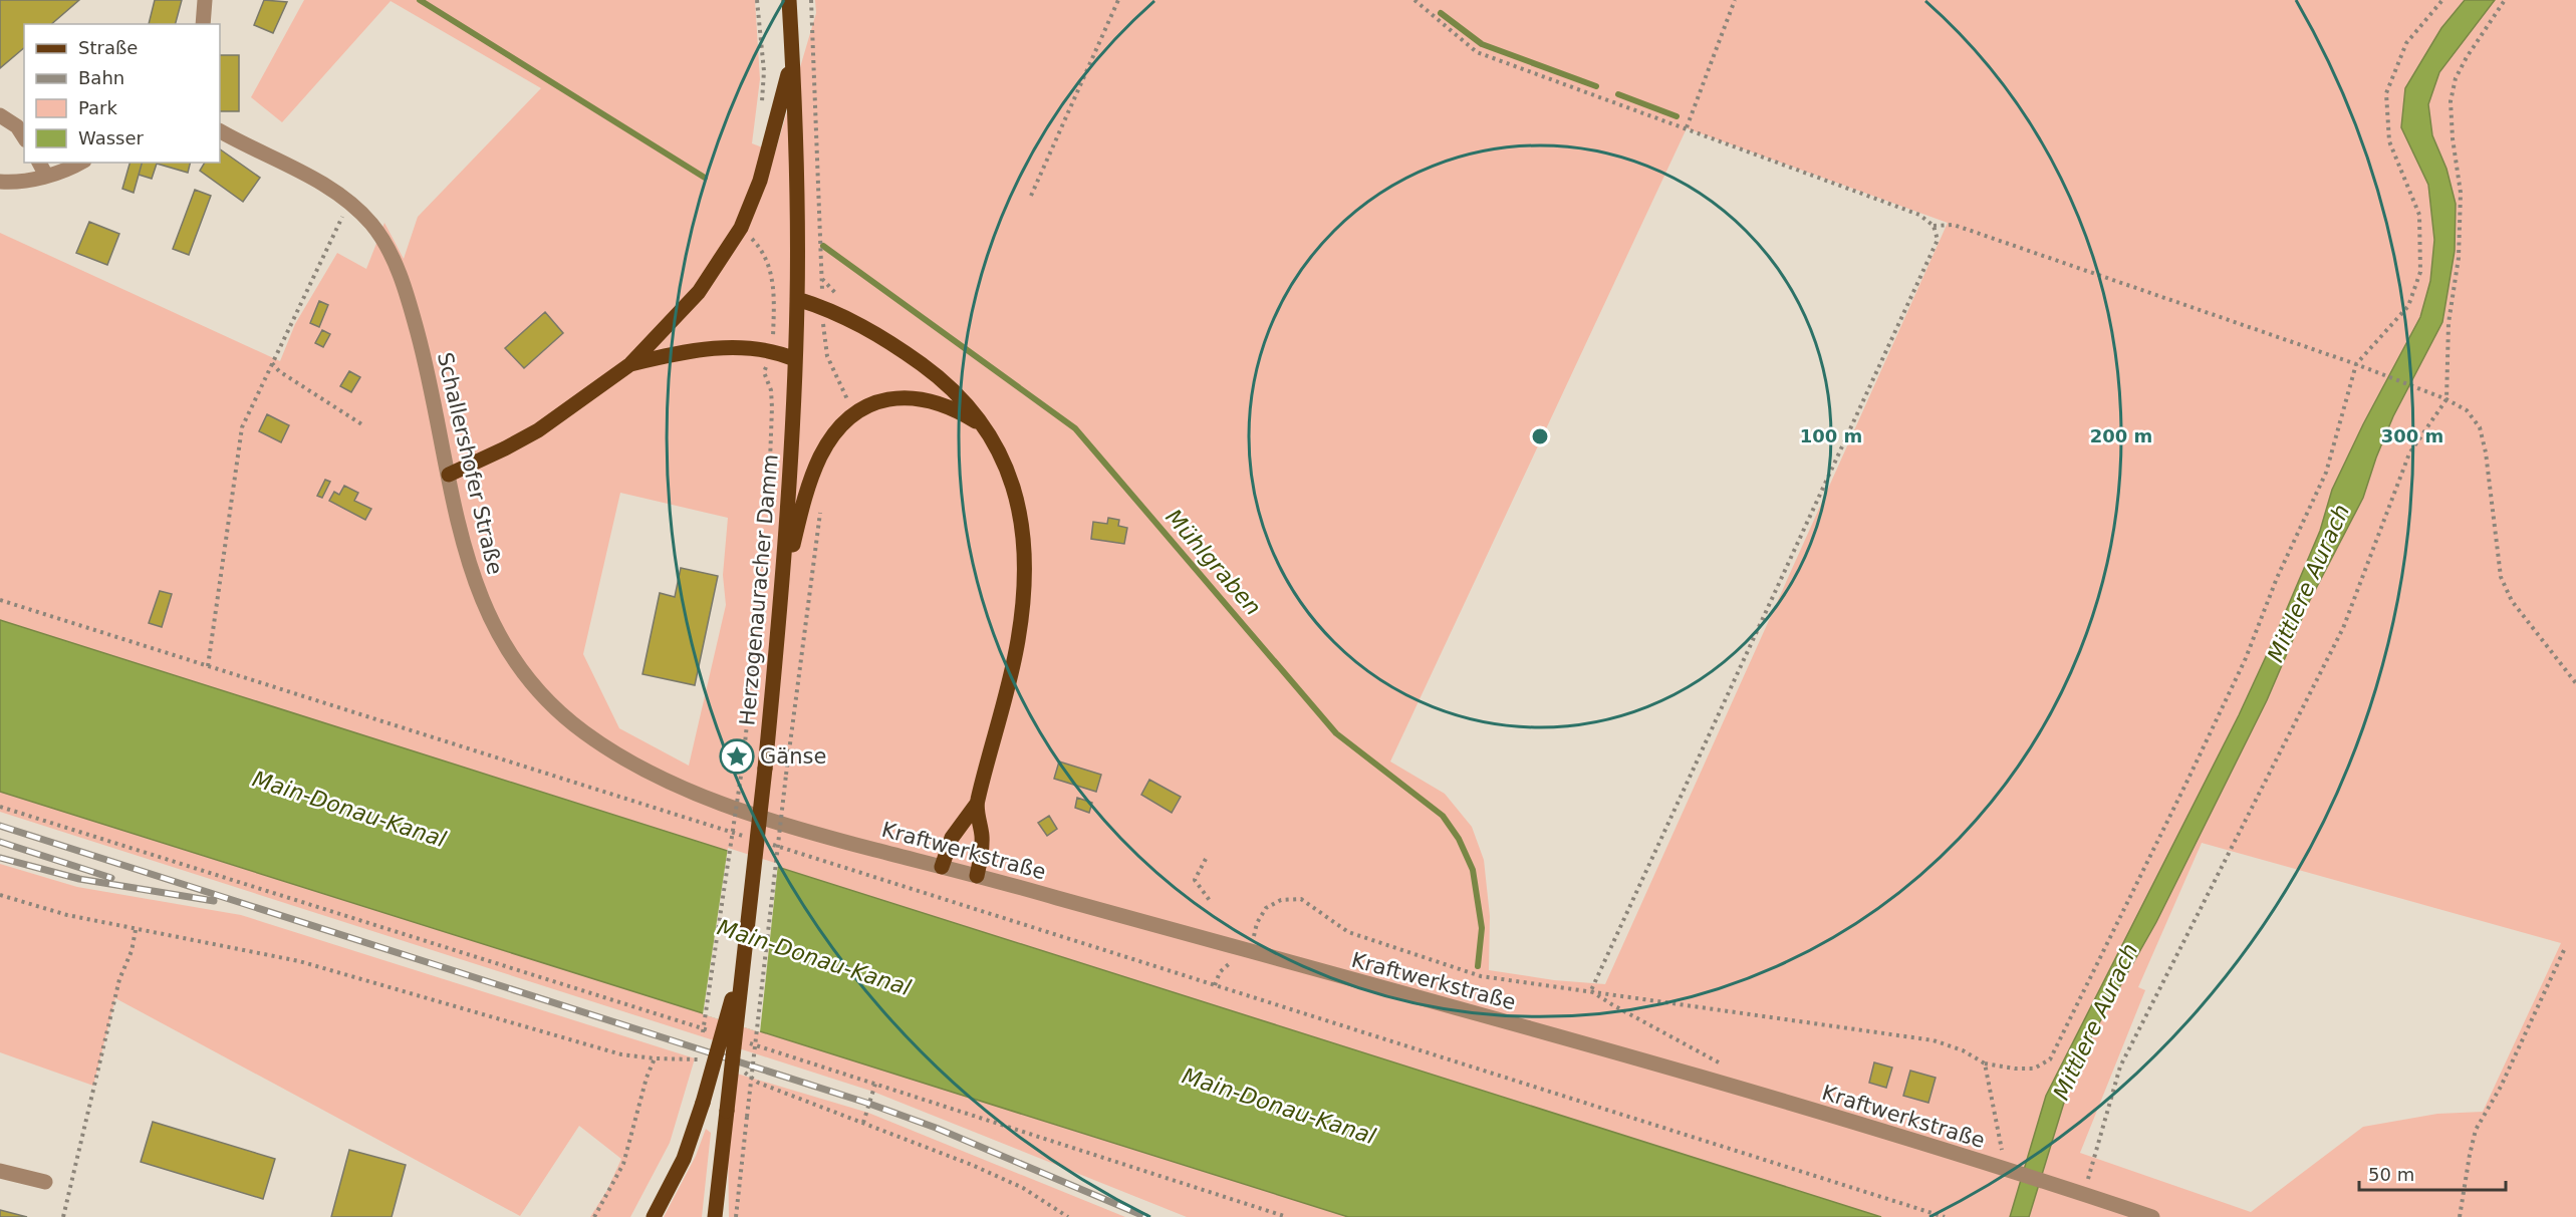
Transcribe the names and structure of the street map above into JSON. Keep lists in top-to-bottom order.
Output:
{
  "streets": {
    "main road": ["Herzogenauracher Damm"],
    "street": ["Schallershofer Straße", "Kraftwerkstraße"]
  },
  "crossings": [
    ["Schallershofer Straße", "Kraftwerkstraße"]
  ],
  "water": ["Mühlgraben", "Mittlere Aurach", "Main-Donau-Kanal"],
  "places": {
    "place": ["Gänse"]
  },
  "legend": [
    "Straße",
    "Bahn",
    "Park",
    "Wasser"
  ],
  "scale_bar": "50 m",
  "rings": ["100 m", "200 m", "300 m"]
}
